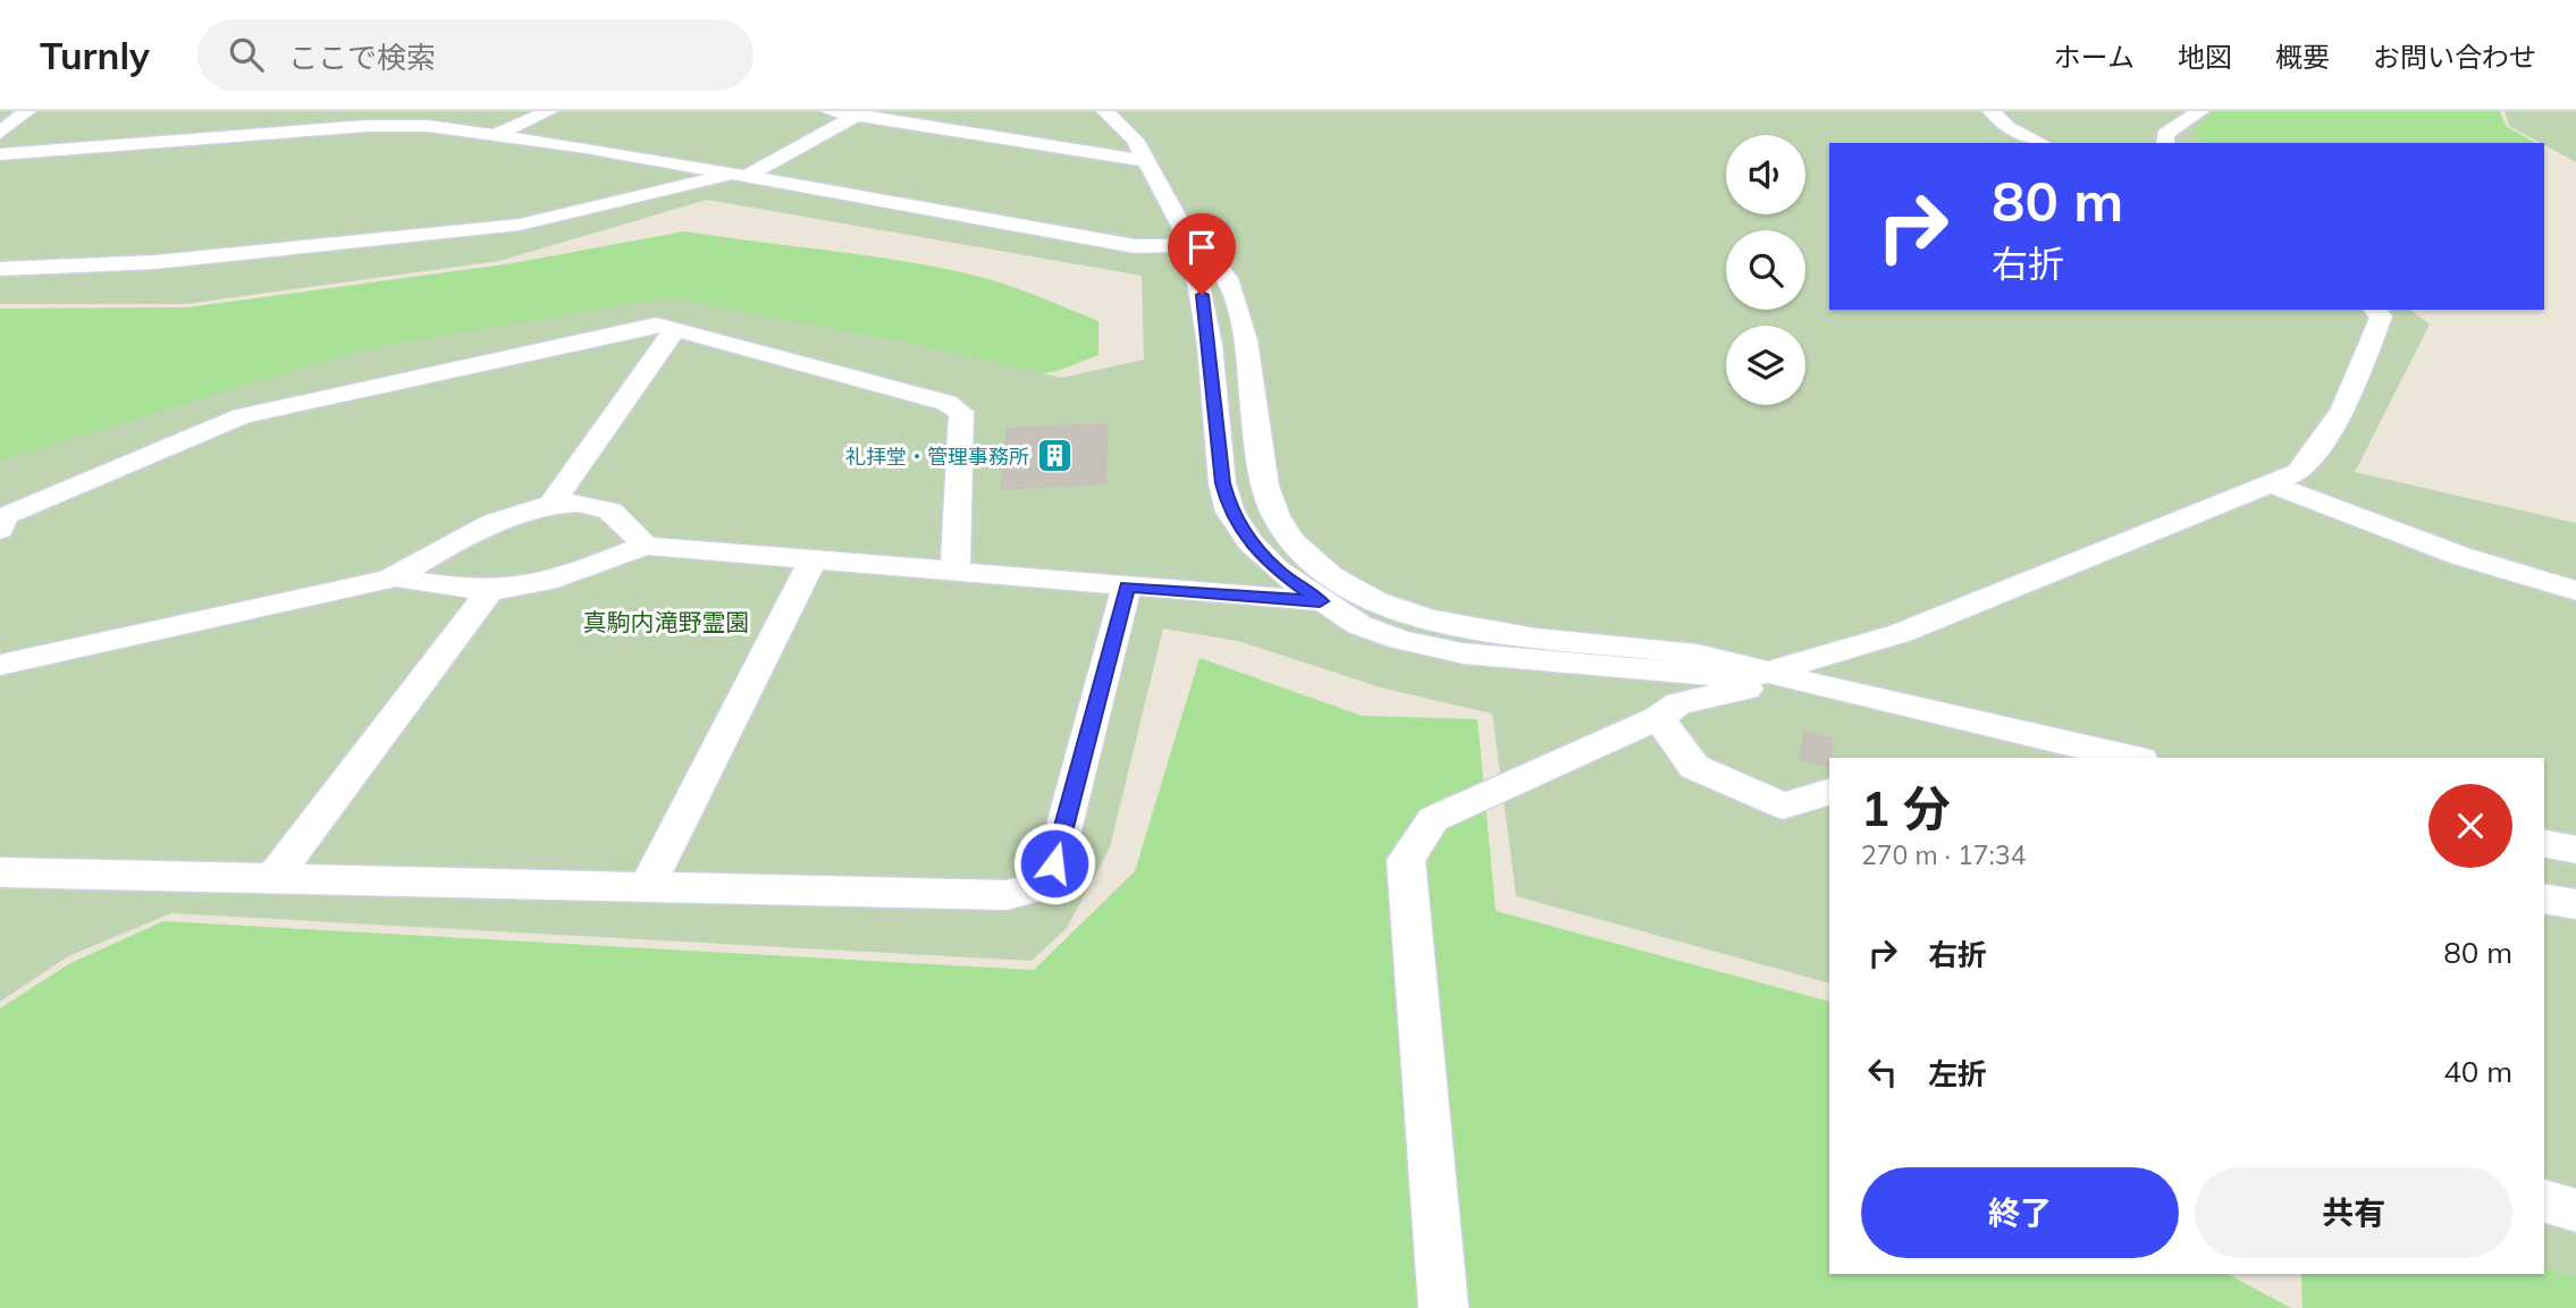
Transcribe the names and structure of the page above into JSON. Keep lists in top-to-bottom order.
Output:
{
  "parks": ["真駒内滝野霊園"],
  "places": {
    "building": ["礼拝堂・管理事務所"]
  },
  "page": {
    "header": "Turnly",
    "search": "ここで検索",
    "nav": [
      "ホーム",
      "地図",
      "概要",
      "お問い合わせ"
    ],
    "turn": ["80 m", "右折"],
    "heading": ["1 分", "270 m · 17:34"],
    "list": [
      {
        "name": "右折",
        "value": "80 m"
      },
      {
        "name": "左折",
        "value": "40 m"
      }
    ],
    "buttons": ["終了", "共有"]
  }
}
